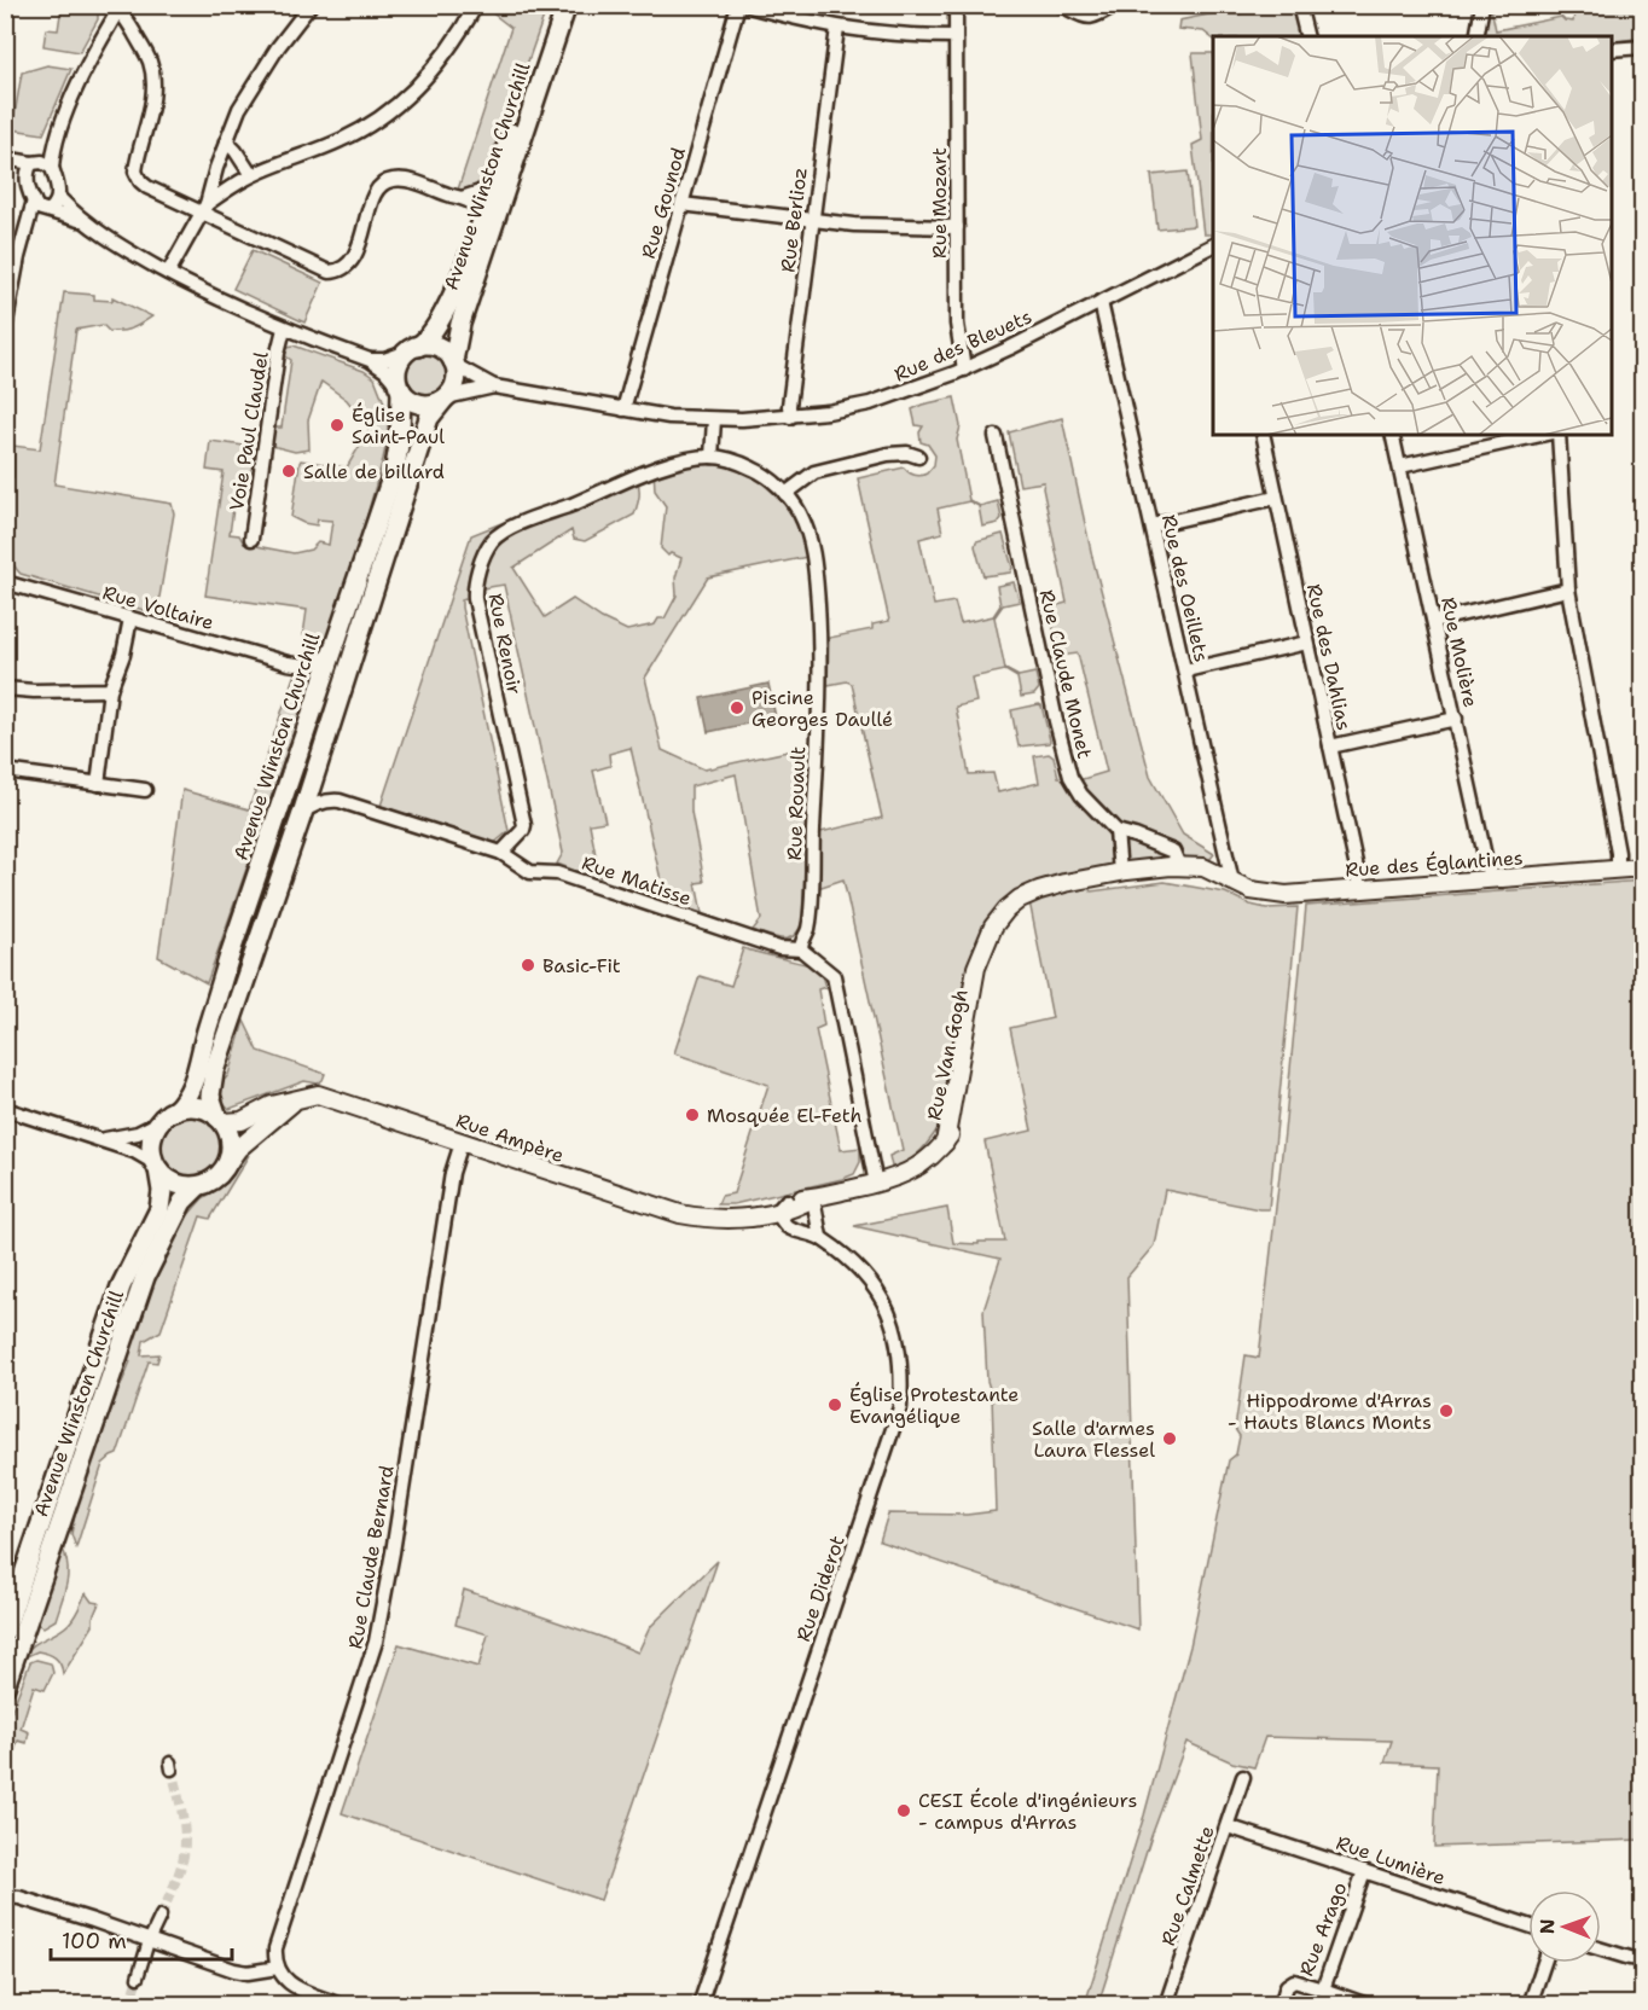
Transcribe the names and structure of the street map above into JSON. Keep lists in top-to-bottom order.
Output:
{
  "streets": {
    "main road": ["Avenue Winston Churchill"],
    "street": [
      "Rue Gounod",
      "Rue Mozart",
      "Rue Berlioz",
      "Rue des Bleuets",
      "Voie Paul Claudel",
      "Rue des Oeillets",
      "Rue Voltaire",
      "Rue Renoir",
      "Rue Molière",
      "Rue des Dahlias",
      "Rue Claude Monet",
      "Rue Rouault",
      "Rue des Églantines",
      "Rue Matisse",
      "Rue Van Gogh",
      "Rue Ampère",
      "Rue Claude Bernard",
      "Rue Diderot",
      "Rue Lumière",
      "Rue Calmette",
      "Rue Arago"
    ]
  },
  "crossings": [
    ["Avenue Winston Churchill", "Rue des Bleuets"],
    ["Avenue Winston Churchill", "Rue Voltaire"],
    ["Avenue Winston Churchill", "Rue Ampère"],
    ["Rue Gounod", "Rue des Bleuets"],
    ["Rue Mozart", "Rue des Bleuets"],
    ["Rue Berlioz", "Rue des Bleuets"],
    ["Rue des Bleuets", "Rue des Oeillets"],
    ["Rue des Oeillets", "Rue des Églantines"],
    ["Rue des Oeillets", "Rue Van Gogh"],
    ["Rue Renoir", "Rue Rouault"],
    ["Rue Renoir", "Rue Matisse"],
    ["Rue Molière", "Rue des Églantines"],
    ["Rue des Dahlias", "Rue des Églantines"],
    ["Rue Claude Monet", "Rue Van Gogh"],
    ["Rue Rouault", "Rue Matisse"],
    ["Rue des Églantines", "Rue Van Gogh"],
    ["Rue Van Gogh", "Rue Ampère"],
    ["Rue Ampère", "Rue Claude Bernard"],
    ["Rue Ampère", "Rue Diderot"],
    ["Rue Lumière", "Rue Calmette"],
    ["Rue Lumière", "Rue Arago"]
  ],
  "places": [
    "Église Saint-Paul",
    "Salle de billard",
    "Piscine Georges Daullé",
    "Basic-Fit",
    "Mosquée El-Feth",
    "Église Protestante Evangélique",
    "Hippodrome d'Arras - Hauts Blancs Monts",
    "Salle d'armes Laura Flessel",
    "CESI École d'ingénieurs - campus d'Arras"
  ],
  "scale_bar": "100 m",
  "north": "left"
}
